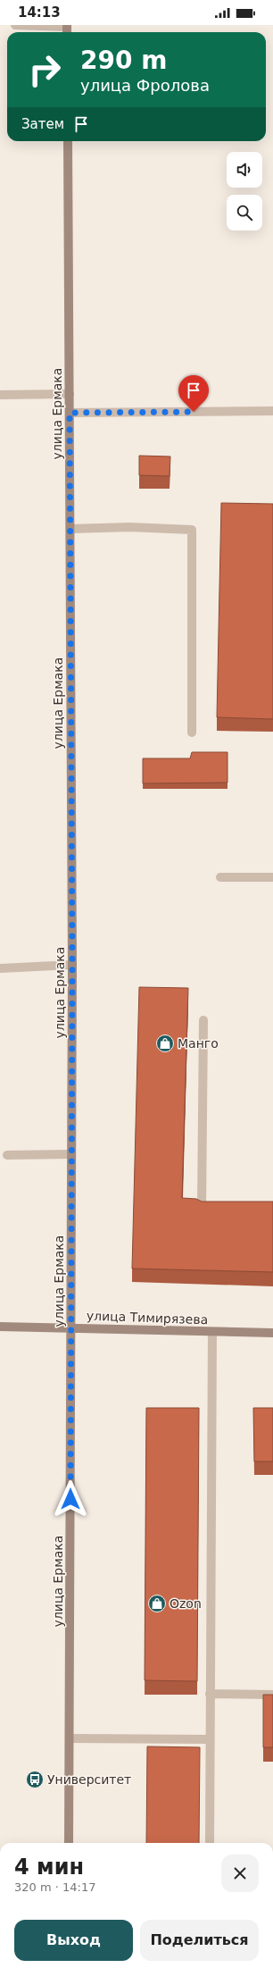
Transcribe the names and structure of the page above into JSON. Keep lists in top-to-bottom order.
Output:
{
  "streets": {
    "main road": ["улица Ермака", "улица Тимирязева"]
  },
  "crossings": [
    ["улица Ермака", "улица Тимирязева"]
  ],
  "places": {
    "shop": ["Манго", "Ozon"],
    "bus stop": ["Университет"]
  },
  "page": {
    "status": "14:13",
    "turn": ["290 m", "улица Фролова"],
    "then": "Затем",
    "heading": ["4 мин", "320 m · 14:17"],
    "buttons": ["Выход", "Поделиться"]
  }
}
